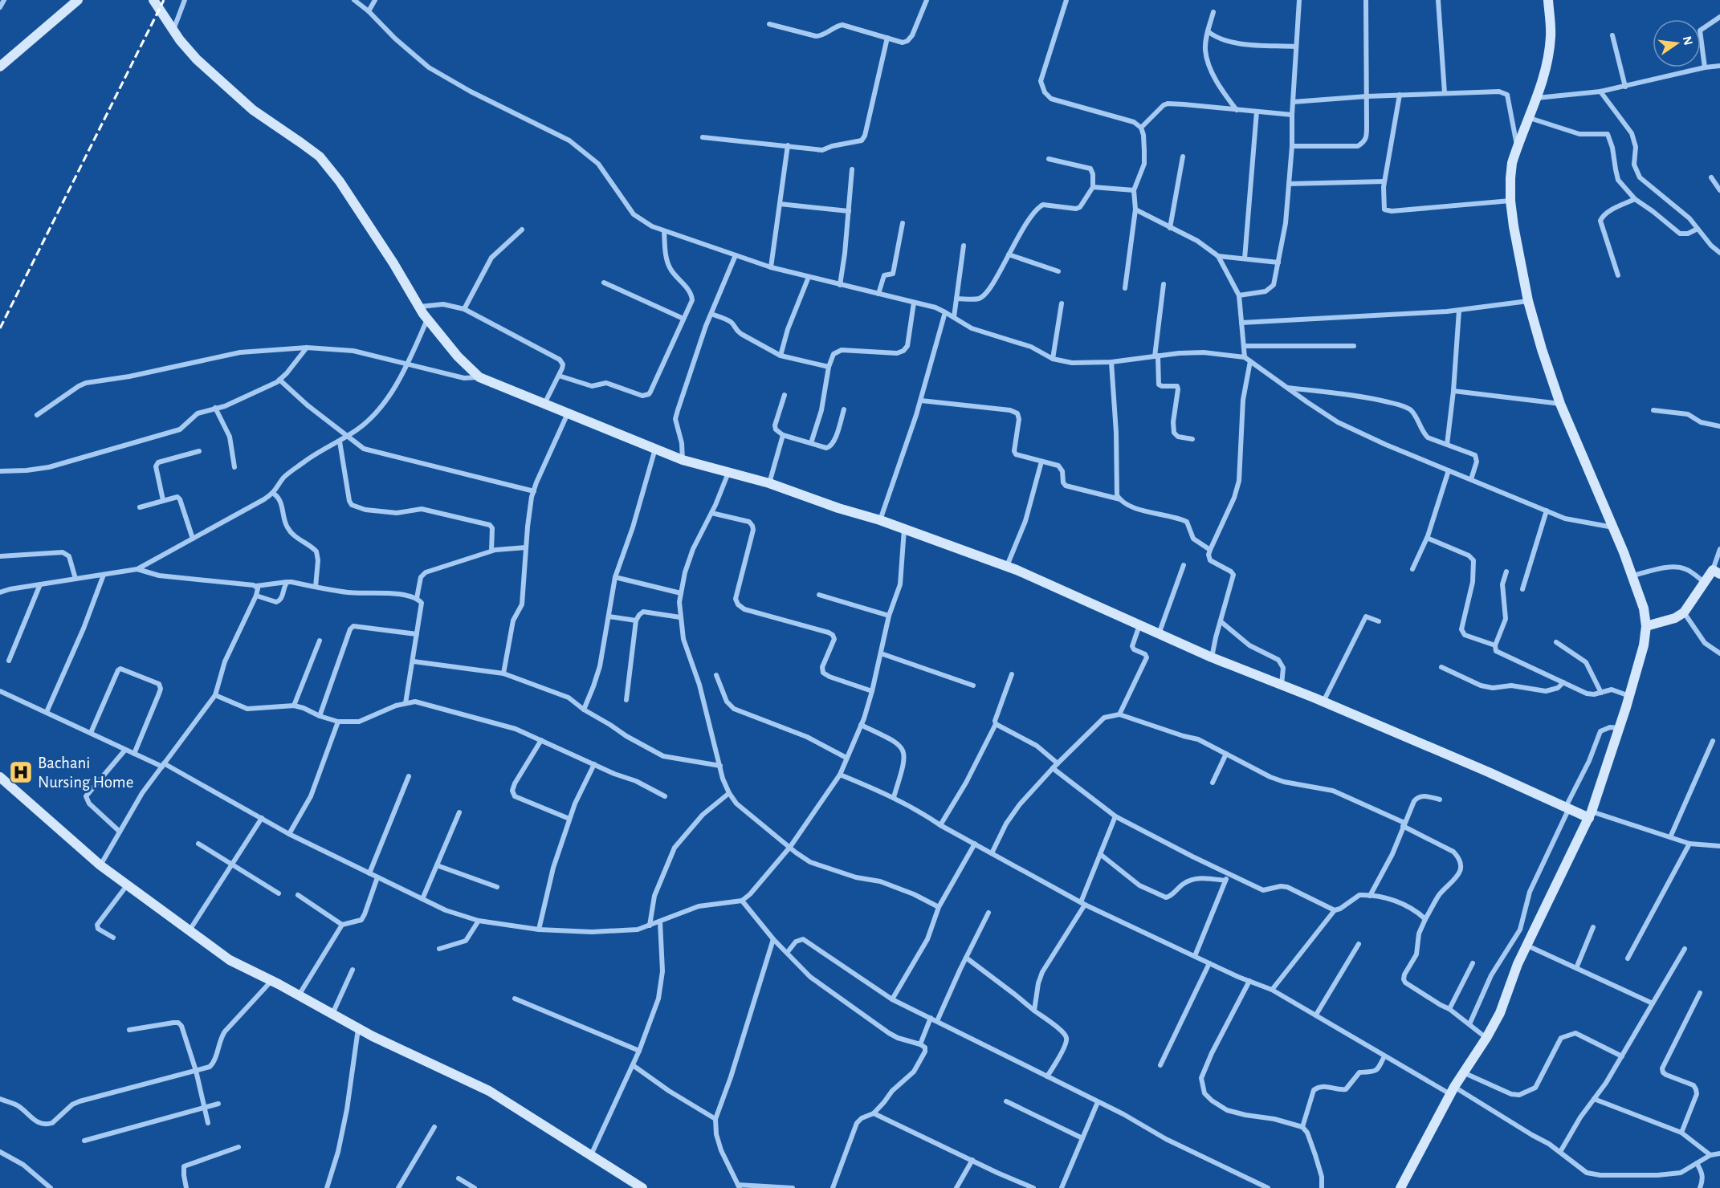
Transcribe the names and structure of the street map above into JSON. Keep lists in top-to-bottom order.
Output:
{
  "places": {
    "hospital": ["Bachani Nursing Home"]
  },
  "north": "right"
}
